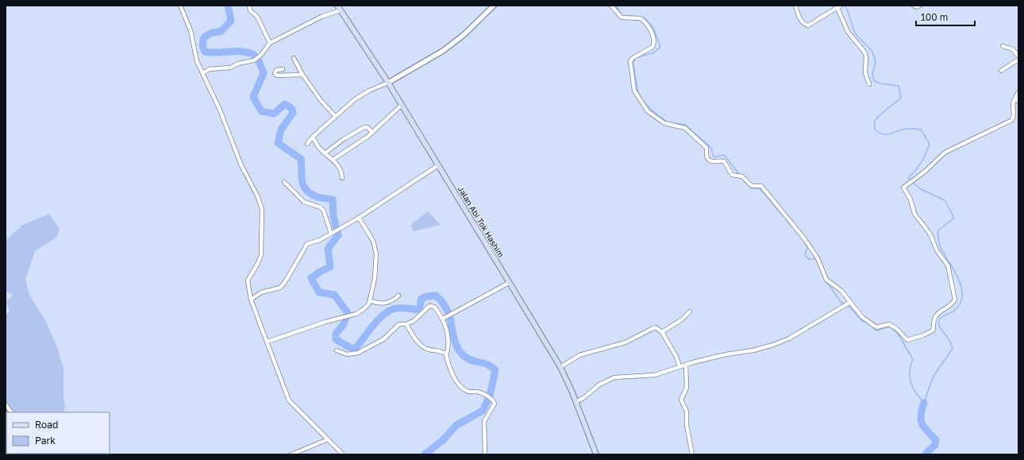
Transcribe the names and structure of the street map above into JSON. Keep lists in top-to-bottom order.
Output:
{
  "streets": {
    "main road": ["Jalan Abi Tok Hashim"]
  },
  "legend": ["Road", "Park"],
  "scale_bar": "100 m"
}
